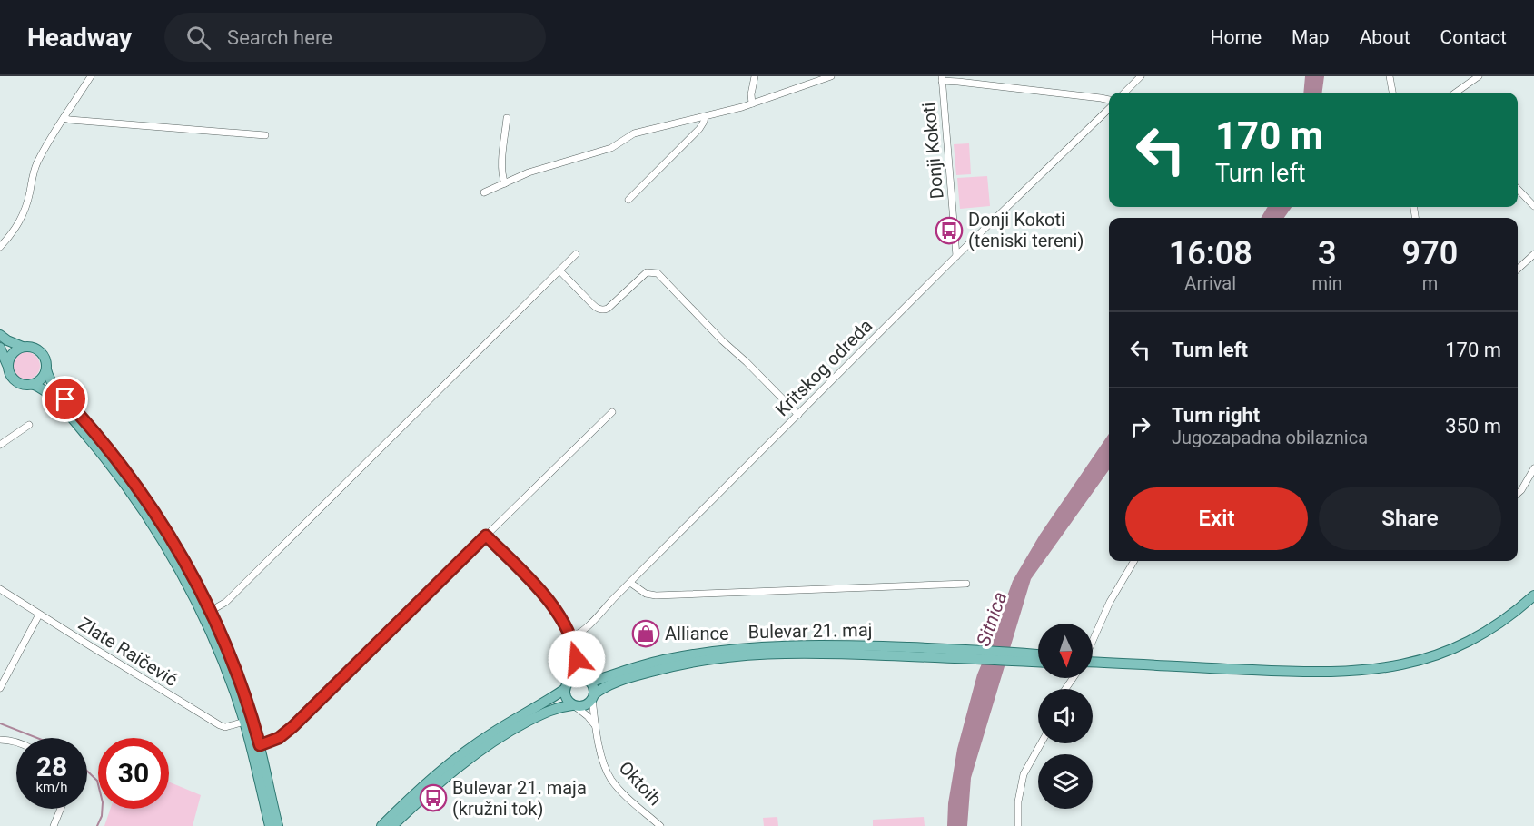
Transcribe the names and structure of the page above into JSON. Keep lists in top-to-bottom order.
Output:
{
  "streets": {
    "main road": ["Bulevar 21. maj"],
    "street": [
      "Donji Kokoti",
      "Kritskog odreda",
      "Zlate Raičević",
      "Oktoih"
    ]
  },
  "crossings": [
    ["Donji Kokoti", "Kritskog odreda"],
    ["Bulevar 21. maj", "Oktoih"]
  ],
  "water": ["Sitnica"],
  "places": {
    "bus stop": ["Donji Kokoti (teniski tereni)", "Bulevar 21. maja (kružni tok)"],
    "shop": ["Alliance"]
  },
  "north": "bottom",
  "page": {
    "header": "Headway",
    "search": "Search here",
    "nav": [
      "Home",
      "Map",
      "About",
      "Contact"
    ],
    "turn": ["170 m", "Turn left"],
    "eta": [
      "16:08",
      "Arrival",
      "3",
      "min",
      "970",
      "m"
    ],
    "list": [
      {
        "name": "Turn left",
        "value": "170 m"
      },
      {
        "name": "Turn right",
        "note": "Jugozapadna obilaznica",
        "value": "350 m"
      }
    ],
    "buttons": ["Exit", "Share"],
    "speed": "28 km/h",
    "limit": "30"
  }
}
